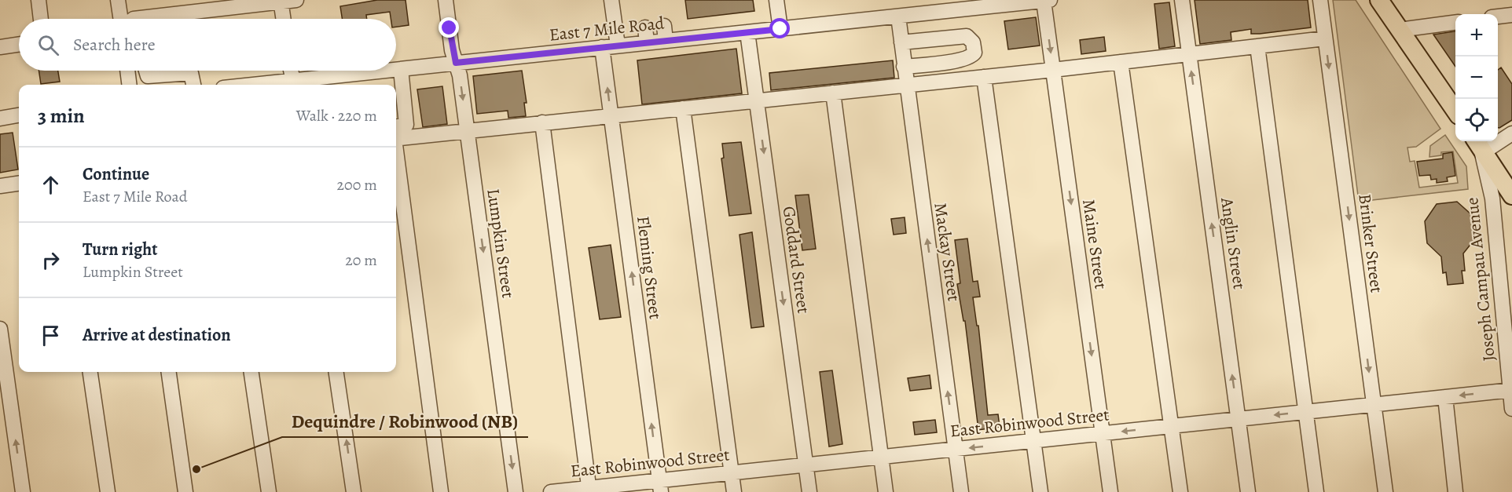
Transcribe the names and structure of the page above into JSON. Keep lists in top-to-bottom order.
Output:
{
  "streets": {
    "street": [
      "East 7 Mile Road",
      "Lumpkin Street",
      "Anglin Street",
      "Brinker Street",
      "Maine Street",
      "Mackay Street",
      "Goddard Street",
      "Fleming Street",
      "Joseph Campau Avenue",
      "East Robinwood Street"
    ]
  },
  "crossings": [
    ["East 7 Mile Road", "Lumpkin Street"],
    ["East 7 Mile Road", "Maine Street"],
    ["East 7 Mile Road", "Mackay Street"],
    ["East 7 Mile Road", "Goddard Street"],
    ["East 7 Mile Road", "Fleming Street"],
    ["Anglin Street", "East Robinwood Street"],
    ["Brinker Street", "East Robinwood Street"],
    ["Maine Street", "East Robinwood Street"],
    ["Mackay Street", "East Robinwood Street"],
    ["Goddard Street", "East Robinwood Street"],
    ["Fleming Street", "East Robinwood Street"],
    ["Joseph Campau Avenue", "East Robinwood Street"]
  ],
  "places": ["Dequindre / Robinwood (NB)"],
  "page": {
    "map_buttons": ["+", "−"],
    "search": "Search here",
    "heading": ["3 min", "Walk · 220 m"],
    "list": [
      ["Continue", "East 7 Mile Road", "200 m"],
      ["Turn right", "Lumpkin Street", "20 m"],
      "Arrive at destination"
    ]
  }
}
